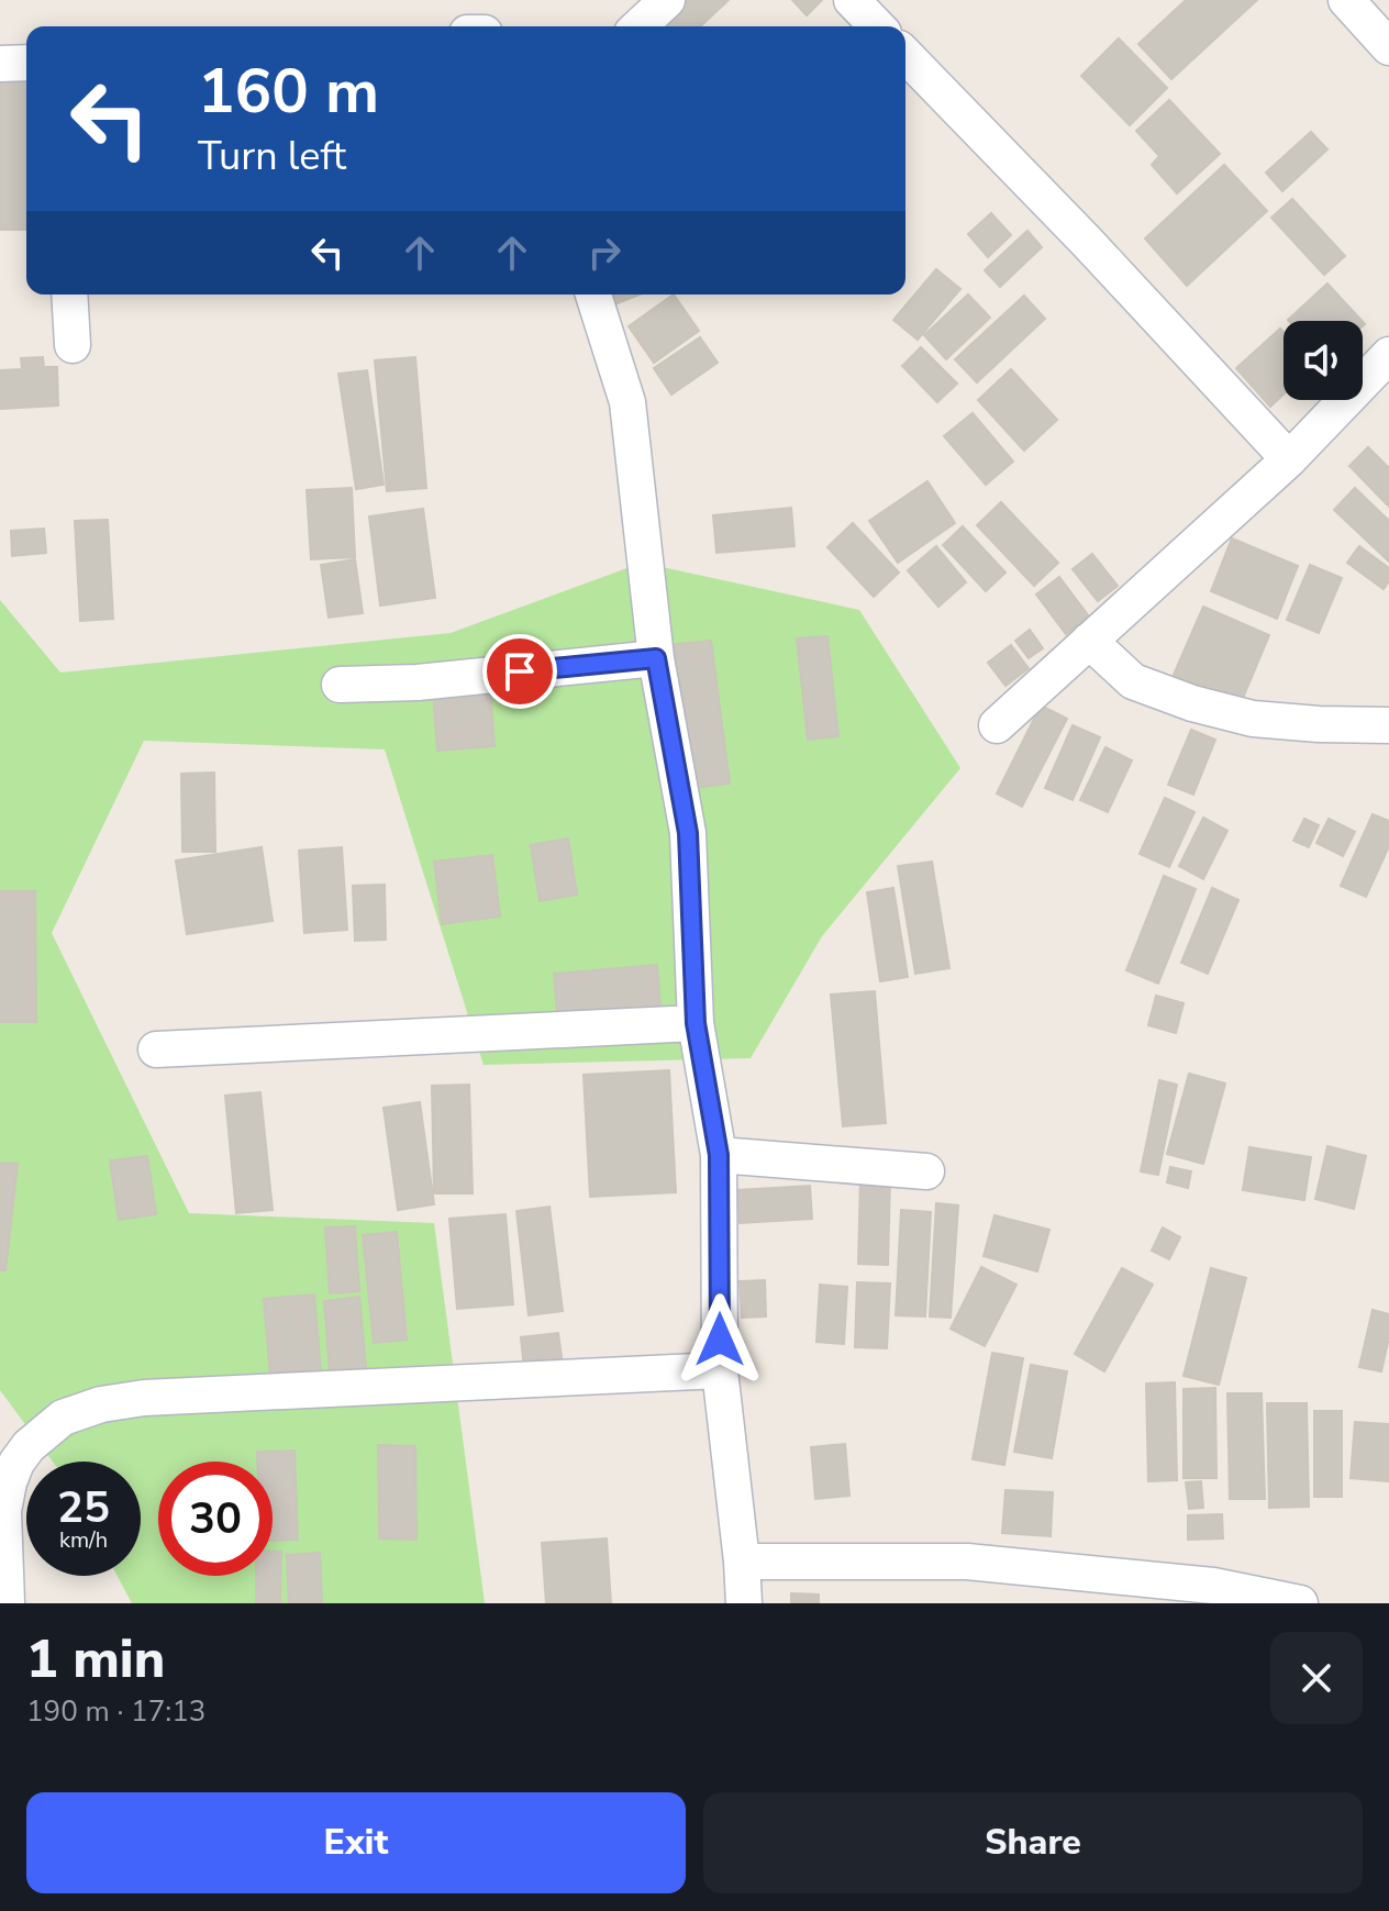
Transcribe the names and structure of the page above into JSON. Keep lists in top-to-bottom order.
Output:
{
  "page": {
    "turn": ["160 m", "Turn left"],
    "speed": "25 km/h",
    "limit": "30",
    "heading": ["1 min", "190 m · 17:13"],
    "buttons": ["Exit", "Share"]
  }
}
